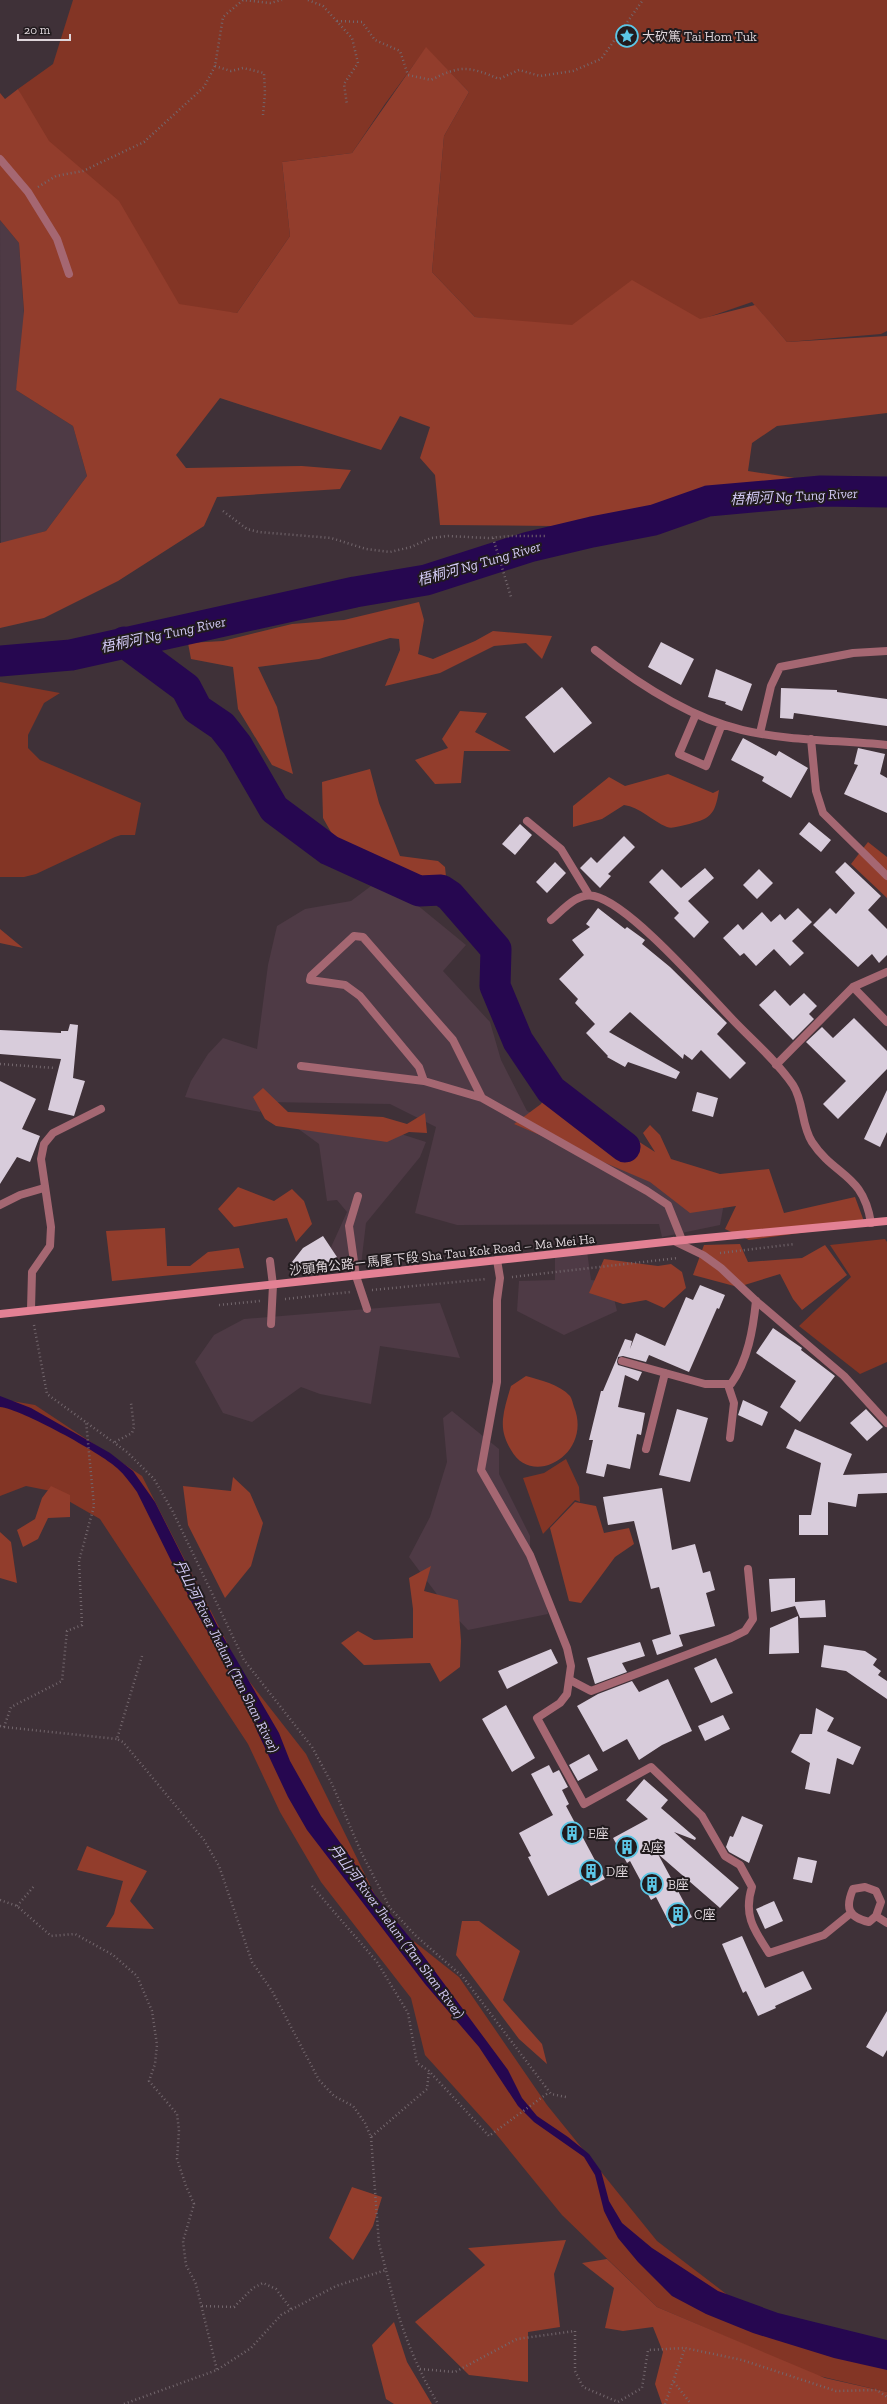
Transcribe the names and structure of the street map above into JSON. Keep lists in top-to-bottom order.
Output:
{
  "streets": {
    "main road": ["沙頭角公路－馬尾下段 Sha Tau Kok Road – Ma Mei Ha"]
  },
  "water": ["梧桐河 Ng Tung River", "丹山河 River Jhelum (Tan Shan River)"],
  "places": {
    "place": ["大砍篤 Tai Hom Tuk"],
    "building": [
      "E座",
      "A座",
      "D座",
      "B座",
      "C座"
    ]
  },
  "scale_bar": "20 m"
}
